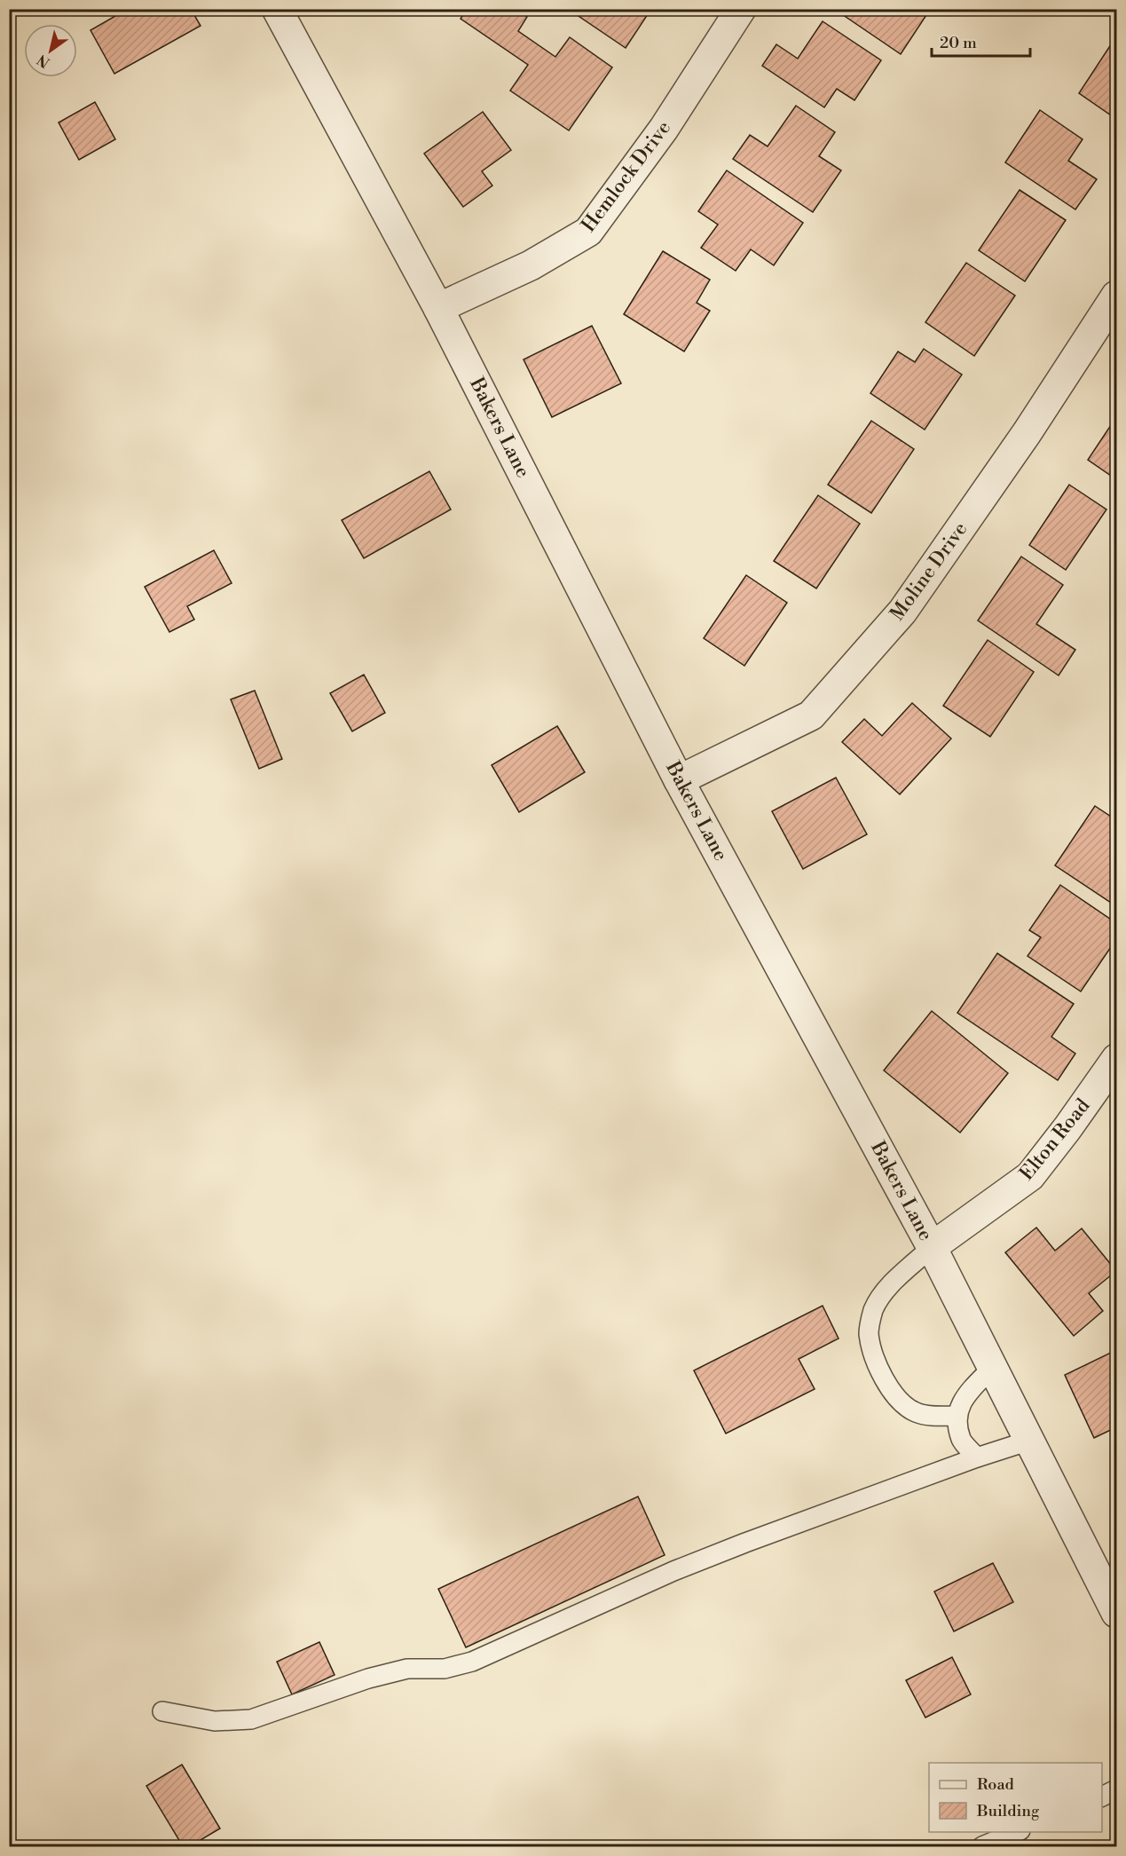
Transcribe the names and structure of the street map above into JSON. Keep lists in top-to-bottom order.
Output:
{
  "streets": {
    "street": [
      "Hemlock Drive",
      "Bakers Lane",
      "Moline Drive",
      "Elton Road"
    ]
  },
  "crossings": [
    ["Hemlock Drive", "Bakers Lane"],
    ["Bakers Lane", "Moline Drive"],
    ["Bakers Lane", "Elton Road"]
  ],
  "legend": ["Road", "Building"],
  "scale_bar": "20 m",
  "north": "bottom left"
}
